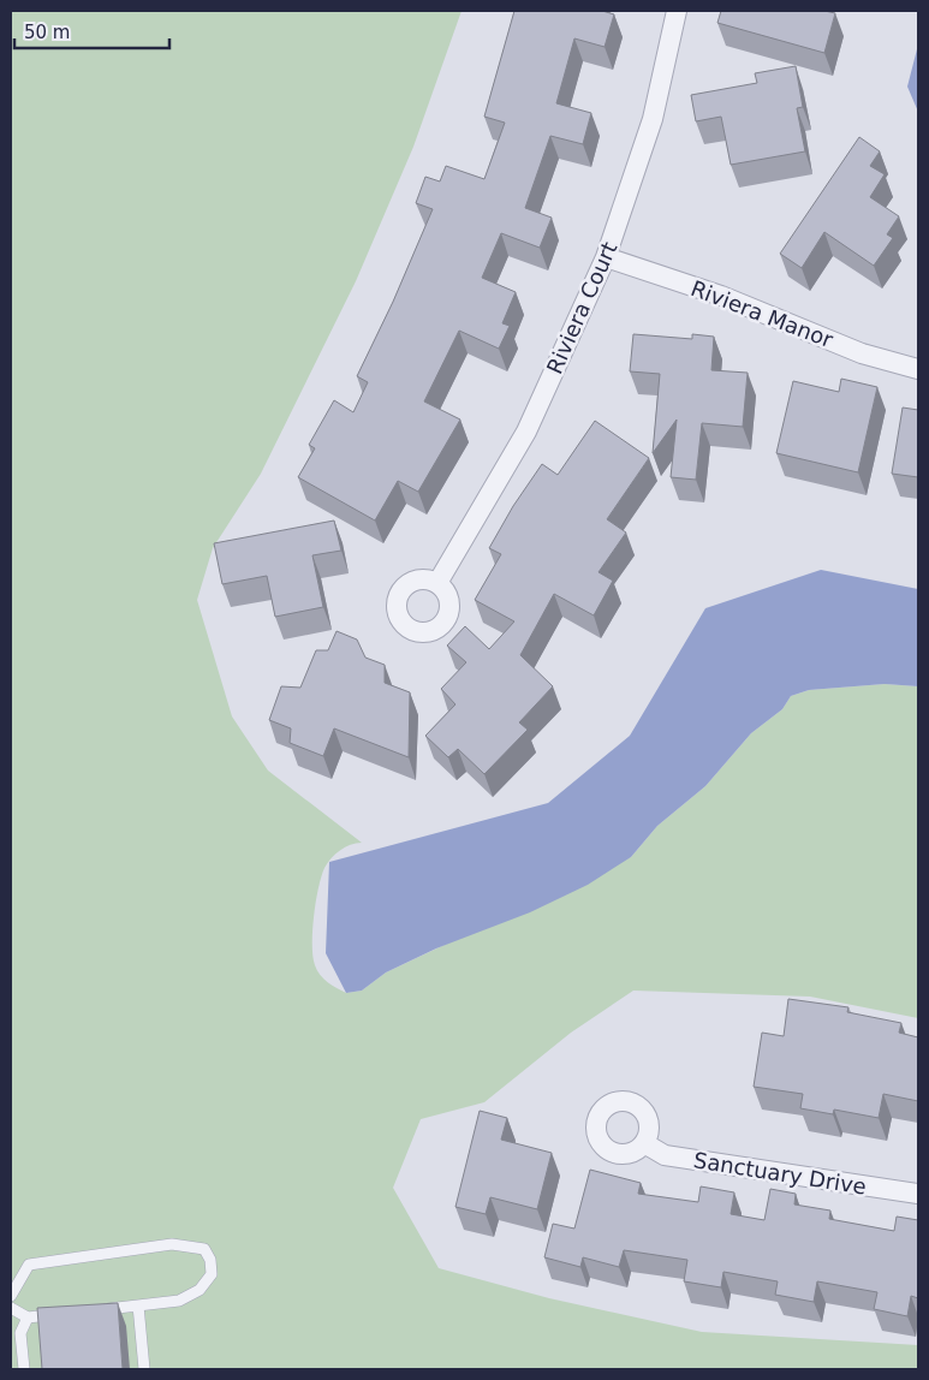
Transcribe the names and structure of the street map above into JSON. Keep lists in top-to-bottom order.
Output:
{
  "streets": {
    "street": ["Riviera Court", "Riviera Manor", "Sanctuary Drive"]
  },
  "crossings": [
    ["Riviera Court", "Riviera Manor"]
  ],
  "scale_bar": "50 m"
}
